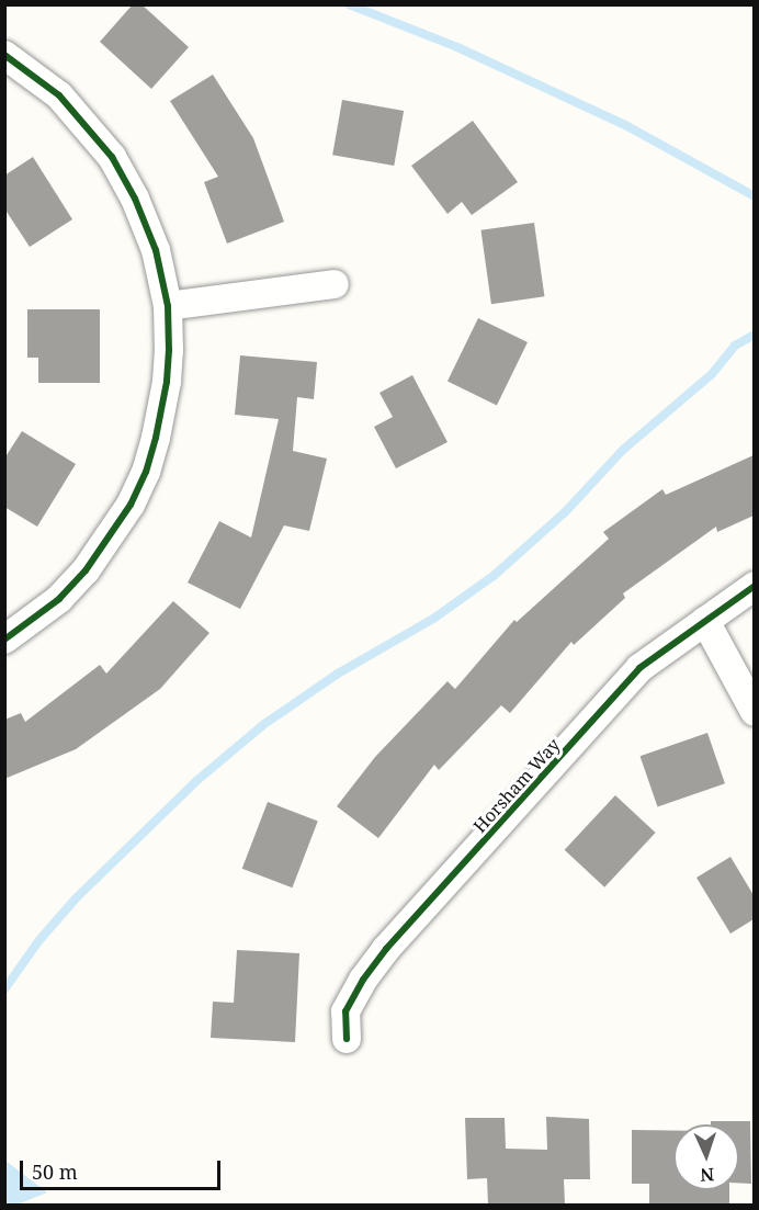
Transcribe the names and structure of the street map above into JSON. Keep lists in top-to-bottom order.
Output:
{
  "streets": {
    "street": ["Horsham Way"]
  },
  "scale_bar": "50 m",
  "north": "bottom"
}
